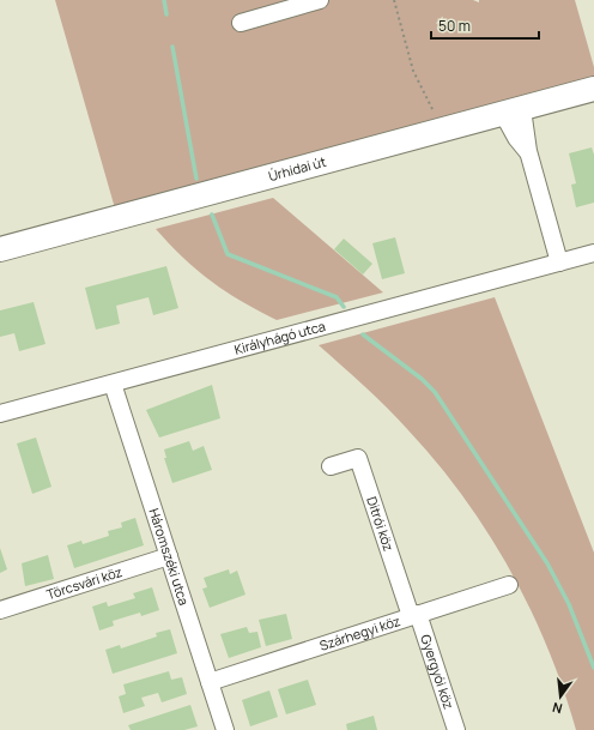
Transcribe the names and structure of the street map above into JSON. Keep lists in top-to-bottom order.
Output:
{
  "streets": {
    "main road": ["Úrhidai út"],
    "street": [
      "Királyhágó utca",
      "Ditrói köz",
      "Háromszéki utca",
      "Törcsvári köz",
      "Szárhegyi köz",
      "Gyergyói köz"
    ]
  },
  "crossings": [
    ["Királyhágó utca", "Háromszéki utca"],
    ["Ditrói köz", "Szárhegyi köz"],
    ["Ditrói köz", "Gyergyói köz"],
    ["Háromszéki utca", "Törcsvári köz"],
    ["Háromszéki utca", "Szárhegyi köz"],
    ["Szárhegyi köz", "Gyergyói köz"]
  ],
  "scale_bar": "50 m",
  "north": "bottom"
}
